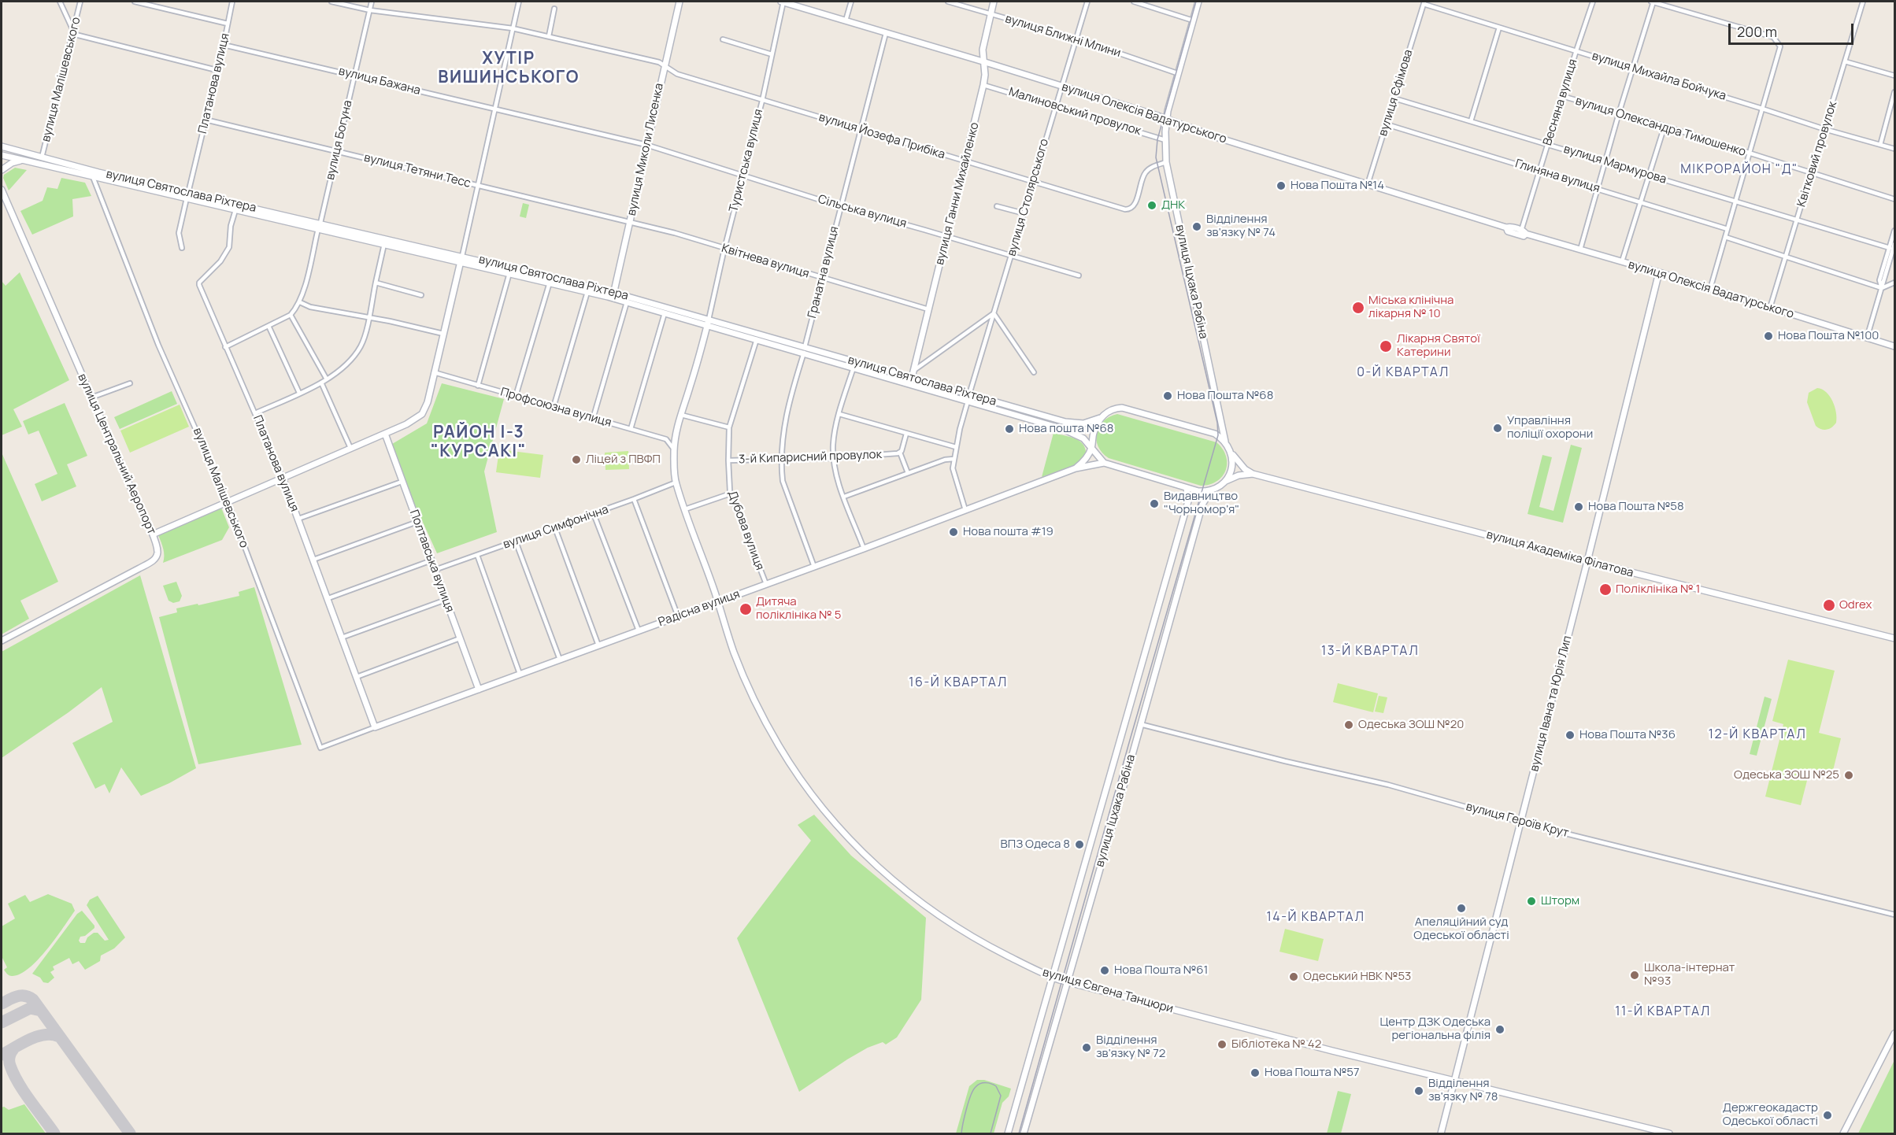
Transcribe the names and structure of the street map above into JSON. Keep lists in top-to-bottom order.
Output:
{
  "streets": {
    "main road": [
      "Платанова вулиця",
      "вулиця Олексія Вадатурського",
      "вулиця Миколи Лисенка",
      "Туристська вулиця",
      "вулиця Святослава Ріхтера",
      "вулиця Ганни Михайленко",
      "вулиця Іцхака Рабіна",
      "вулиця Центральний Аеропорт",
      "вулиця Академіка Філатова",
      "Полтавська вулиця",
      "Радісна вулиця",
      "вулиця Івана та Юрія Лип",
      "вулиця Євгена Танцюри"
    ],
    "street": [
      "вулиця Ближні Млини",
      "вулиця Михайла Бойчука",
      "вулиця Малішевського",
      "вулиця Бажана",
      "вулиця Єфімова",
      "Весняна вулиця",
      "Малиновський провулок",
      "вулиця Олександра Тимошенко",
      "вулиця Йозефа Прибіка",
      "вулиця Богуна",
      "Квітковий провулок",
      "вулиця Мармурова",
      "вулиця Тетяни Тесс",
      "Глиняна вулиця",
      "вулиця Столярського",
      "Сільська вулиця",
      "Квітнева вулиця",
      "Гранатна вулиця",
      "Профсоюзна вулиця",
      "3-й Кипарисний провулок",
      "вулиця Симфонічна",
      "Дубова вулиця",
      "вулиця Героїв Крут"
    ]
  },
  "crossings": [
    ["вулиця Ближні Млини", "вулиця Ганни Михайленко"],
    ["вулиця Ближні Млини", "вулиця Столярського"],
    ["вулиця Ближні Млини", "вулиця Іцхака Рабіна"],
    ["вулиця Михайла Бойчука", "вулиця Єфімова"],
    ["вулиця Михайла Бойчука", "Весняна вулиця"],
    ["вулиця Михайла Бойчука", "Квітковий провулок"],
    ["вулиця Малішевського", "Платанова вулиця"],
    ["вулиця Малішевського", "вулиця Святослава Ріхтера"],
    ["вулиця Малішевського", "Радісна вулиця"],
    ["вулиця Бажана", "Платанова вулиця"],
    ["вулиця Бажана", "вулиця Богуна"],
    ["вулиця Бажана", "вулиця Миколи Лисенка"],
    ["вулиця Бажана", "Сільська вулиця"],
    ["Платанова вулиця", "вулиця Тетяни Тесс"],
    ["Платанова вулиця", "вулиця Святослава Ріхтера"],
    ["Платанова вулиця", "Радісна вулиця"],
    ["вулиця Єфімова", "вулиця Олексія Вадатурського"],
    ["вулиця Єфімова", "вулиця Мармурова"],
    ["вулиця Єфімова", "Глиняна вулиця"],
    ["Весняна вулиця", "вулиця Олексія Вадатурського"],
    ["Весняна вулиця", "вулиця Олександра Тимошенко"],
    ["Весняна вулиця", "вулиця Мармурова"],
    ["Весняна вулиця", "Глиняна вулиця"],
    ["Малиновський провулок", "вулиця Ганни Михайленко"],
    ["Малиновський провулок", "вулиця Столярського"],
    ["Малиновський провулок", "вулиця Іцхака Рабіна"],
    ["вулиця Олексія Вадатурського", "Квітковий провулок"],
    ["вулиця Олексія Вадатурського", "Туристська вулиця"],
    ["вулиця Олексія Вадатурського", "вулиця Ганни Михайленко"],
    ["вулиця Олексія Вадатурського", "вулиця Столярського"],
    ["вулиця Олексія Вадатурського", "Гранатна вулиця"],
    ["вулиця Олексія Вадатурського", "вулиця Іцхака Рабіна"],
    ["вулиця Олексія Вадатурського", "вулиця Івана та Юрія Лип"],
    ["вулиця Олександра Тимошенко", "Квітковий провулок"],
    ["вулиця Йозефа Прибіка", "вулиця Богуна"],
    ["вулиця Йозефа Прибіка", "вулиця Миколи Лисенка"],
    ["вулиця Йозефа Прибіка", "Туристська вулиця"],
    ["вулиця Йозефа Прибіка", "вулиця Ганни Михайленко"],
    ["вулиця Йозефа Прибіка", "вулиця Столярського"],
    ["вулиця Йозефа Прибіка", "Гранатна вулиця"],
    ["вулиця Йозефа Прибіка", "вулиця Іцхака Рабіна"],
    ["вулиця Богуна", "вулиця Тетяни Тесс"],
    ["вулиця Богуна", "вулиця Святослава Ріхтера"],
    ["вулиця Миколи Лисенка", "вулиця Тетяни Тесс"],
    ["вулиця Миколи Лисенка", "вулиця Святослава Ріхтера"],
    ["вулиця Миколи Лисенка", "Сільська вулиця"],
    ["вулиця Миколи Лисенка", "Квітнева вулиця"],
    ["Квітковий провулок", "вулиця Мармурова"],
    ["Туристська вулиця", "вулиця Святослава Ріхтера"],
    ["Туристська вулиця", "Сільська вулиця"],
    ["Туристська вулиця", "Квітнева вулиця"],
    ["Туристська вулиця", "Профсоюзна вулиця"],
    ["Туристська вулиця", "вулиця Симфонічна"],
    ["Туристська вулиця", "Радісна вулиця"],
    ["Туристська вулиця", "вулиця Євгена Танцюри"],
    ["вулиця Тетяни Тесс", "Квітнева вулиця"],
    ["вулиця Святослава Ріхтера", "вулиця Ганни Михайленко"],
    ["вулиця Святослава Ріхтера", "вулиця Столярського"],
    ["вулиця Святослава Ріхтера", "Гранатна вулиця"],
    ["вулиця Святослава Ріхтера", "вулиця Іцхака Рабіна"],
    ["вулиця Святослава Ріхтера", "Дубова вулиця"],
    ["вулиця Святослава Ріхтера", "вулиця Академіка Філатова"],
    ["вулиця Святослава Ріхтера", "Радісна вулиця"],
    ["вулиця Ганни Михайленко", "Сільська вулиця"],
    ["вулиця Ганни Михайленко", "Квітнева вулиця"],
    ["вулиця Столярського", "Сільська вулиця"],
    ["Сільська вулиця", "Гранатна вулиця"],
    ["Квітнева вулиця", "Гранатна вулиця"],
    ["Гранатна вулиця", "3-й Кипарисний провулок"],
    ["Гранатна вулиця", "Радісна вулиця"],
    ["вулиця Іцхака Рабіна", "вулиця Академіка Філатова"],
    ["вулиця Іцхака Рабіна", "вулиця Героїв Крут"],
    ["вулиця Іцхака Рабіна", "вулиця Євгена Танцюри"],
    ["3-й Кипарисний провулок", "Дубова вулиця"],
    ["вулиця Симфонічна", "Полтавська вулиця"],
    ["Дубова вулиця", "Радісна вулиця"],
    ["вулиця Академіка Філатова", "вулиця Івана та Юрія Лип"],
    ["Полтавська вулиця", "Радісна вулиця"],
    ["Радісна вулиця", "вулиця Євгена Танцюри"],
    ["вулиця Івана та Юрія Лип", "вулиця Героїв Крут"],
    ["вулиця Івана та Юрія Лип", "вулиця Євгена Танцюри"]
  ],
  "districts": [
    "ХУТІР ВИШИНСЬКОГО",
    "МІКРОРАЙОН \"Д\"",
    "0-Й КВАРТАЛ",
    "РАЙОН І-3 \"КУРСАКІ\"",
    "13-Й КВАРТАЛ",
    "16-Й КВАРТАЛ",
    "12-Й КВАРТАЛ",
    "14-Й КВАРТАЛ",
    "11-Й КВАРТАЛ"
  ],
  "places": [
    "Нова Пошта №14",
    "ДНК",
    "Відділення зв'язку № 74",
    "Міська клінічна лікарня № 10",
    "Нова Пошта №100",
    "Лікарня Святої Катерини",
    "Нова Пошта №68",
    "Управління поліції охорони",
    "Нова пошта №68",
    "Ліцей з ПВФП",
    "Видавництво \"Чорномор'я\"",
    "Нова Пошта №58",
    "Нова пошта #19",
    "Поліклініка № 1",
    "Odrex",
    "Дитяча поліклініка № 5",
    "Одеська ЗОШ №20",
    "Нова Пошта №36",
    "Одеська ЗОШ №25",
    "ВПЗ Одеса 8",
    "Шторм",
    "Апеляційний суд Одеської області",
    "Нова Пошта №61",
    "Школа-інтернат №93",
    "Одеський НВК №53",
    "Центр ДЗК Одеська регіональна філія",
    "Бібліотека № 42",
    "Відділення зв'язку № 72",
    "Нова Пошта №57",
    "Відділення зв'язку № 78",
    "Держгеокадастр Одеської області"
  ],
  "scale_bar": "200 m"
}
